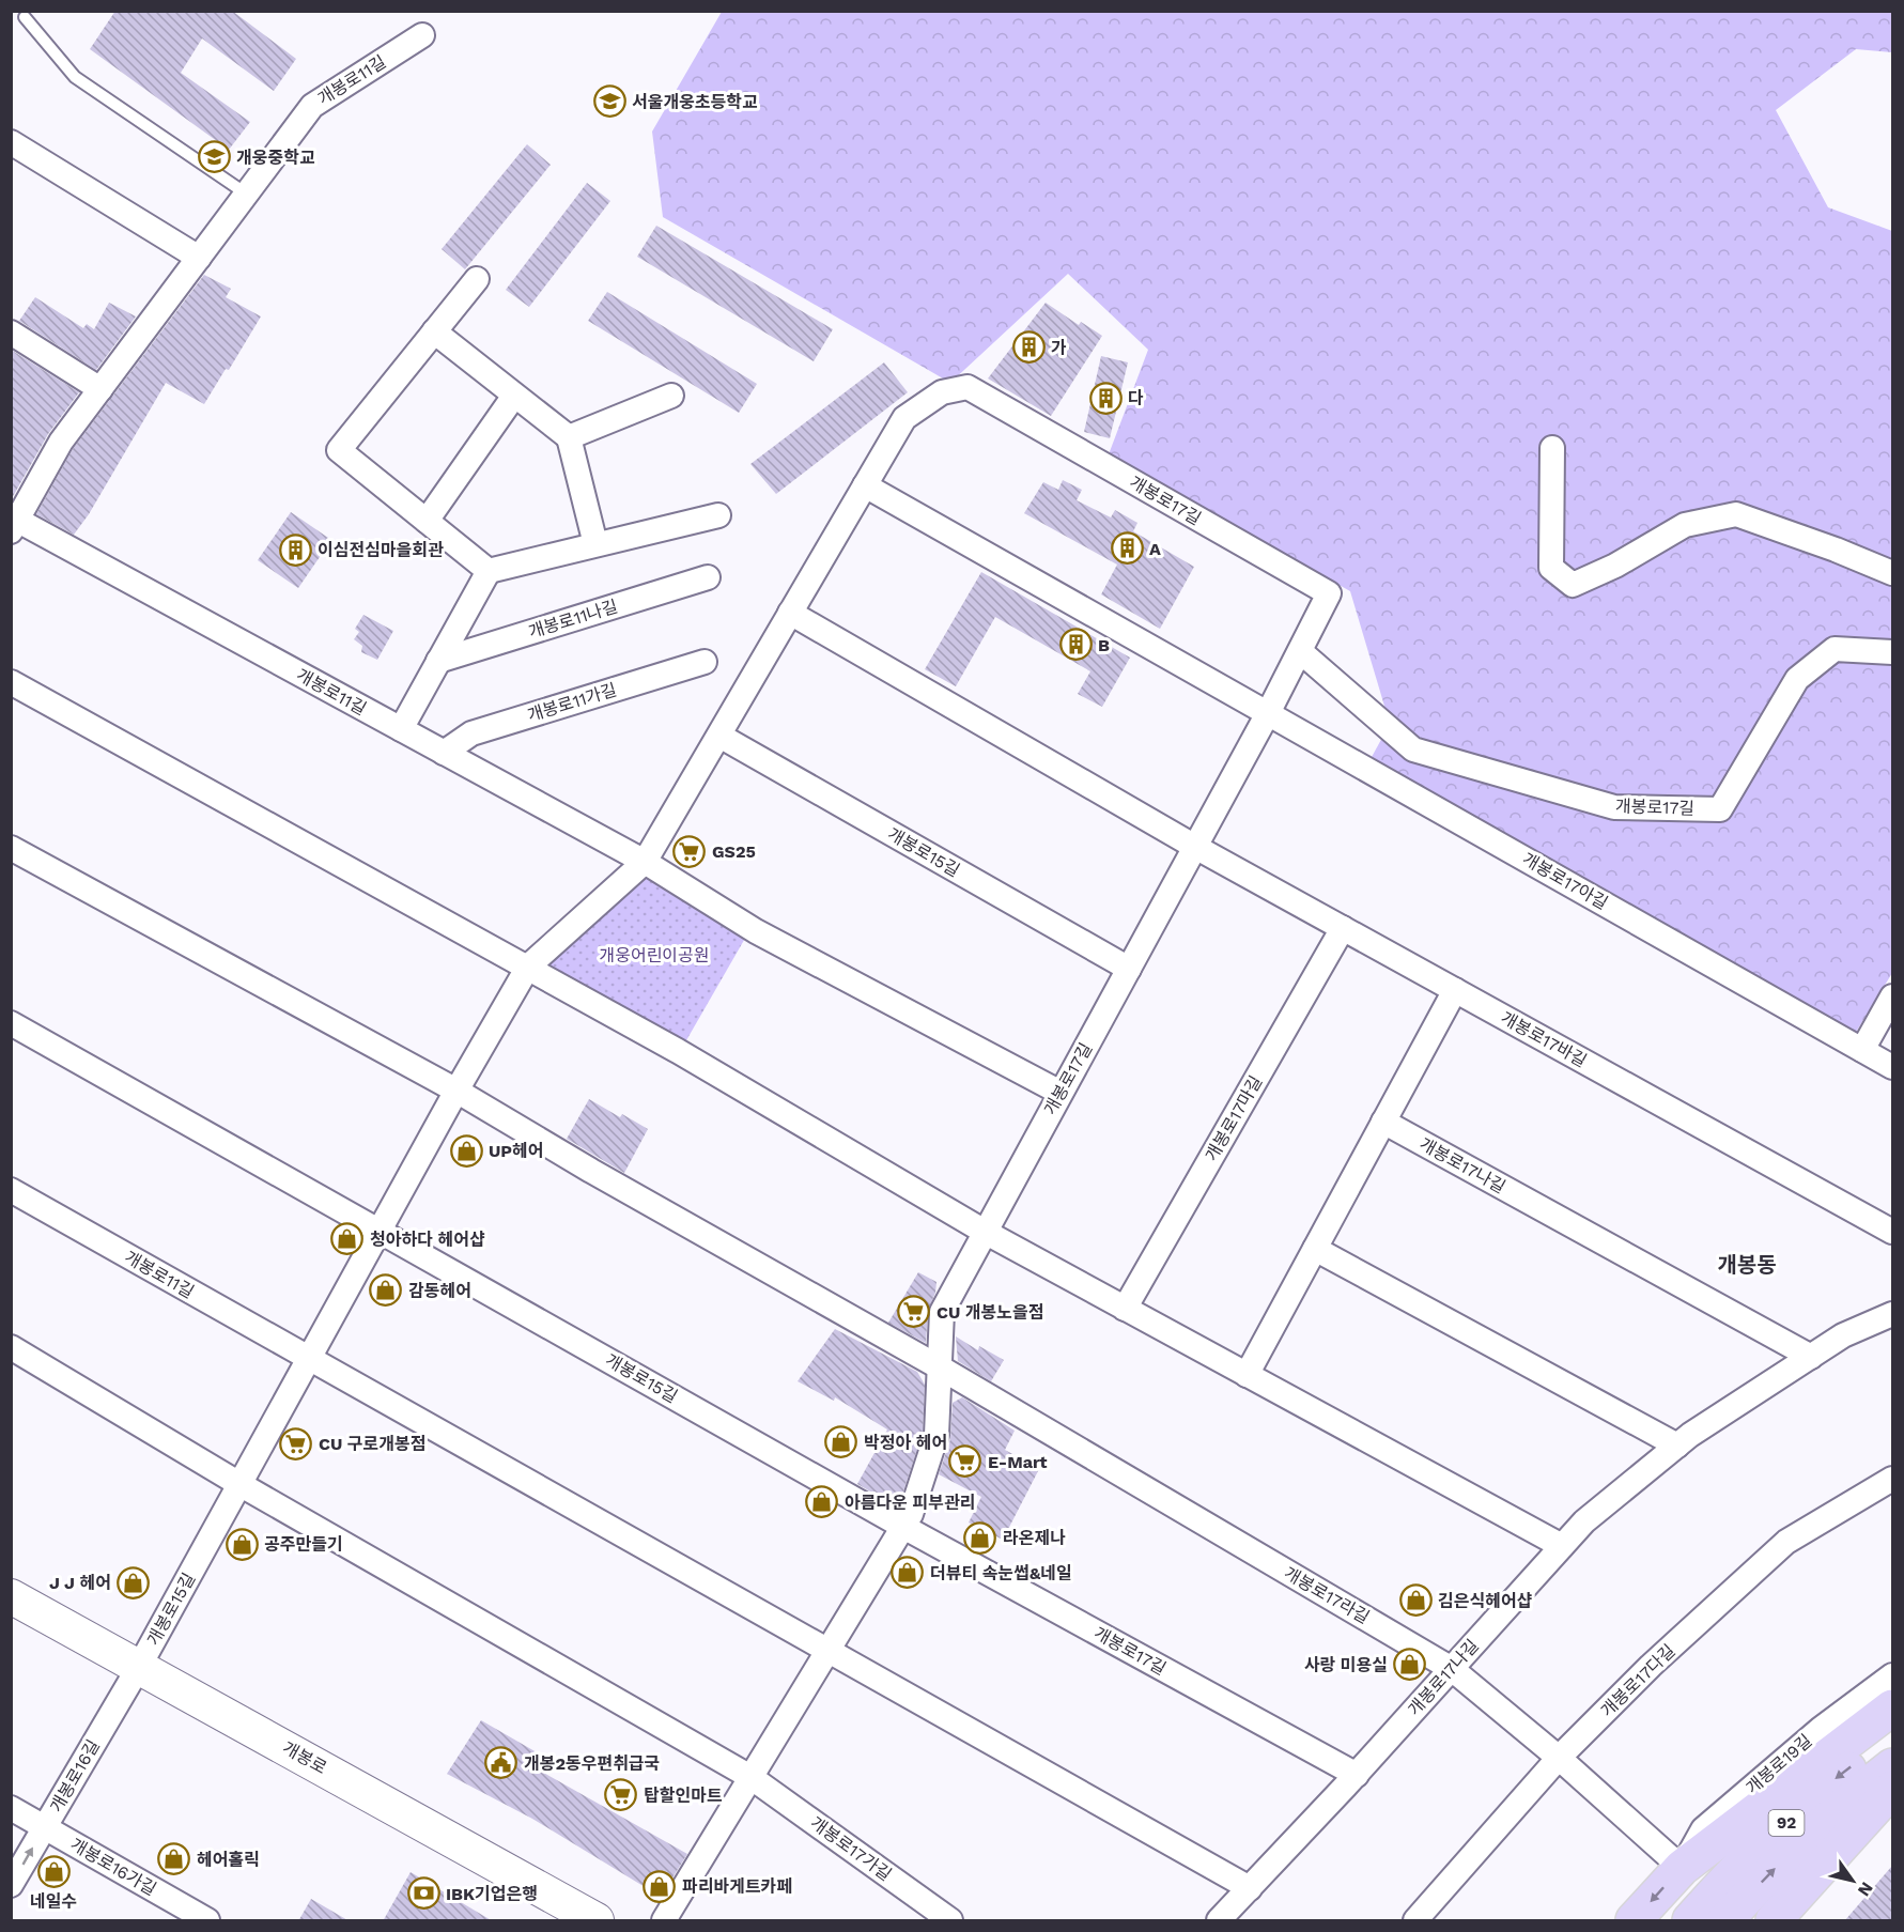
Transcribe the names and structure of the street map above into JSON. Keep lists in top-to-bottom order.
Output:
{
  "streets": {
    "main road": ["개봉로", "92"],
    "street": [
      "개봉로11길",
      "개봉로17길",
      "개봉로11나길",
      "개봉로11가길",
      "개봉로15길",
      "개봉로17아길",
      "개봉로17바길",
      "개봉로17마길",
      "개봉로17나길",
      "개봉로17라길",
      "개봉로17다길",
      "개봉로19길",
      "개봉로16길",
      "개봉로17가길",
      "개봉로16가길"
    ]
  },
  "crossings": [
    ["개봉로11길", "개봉로11가길"],
    ["개봉로11길", "개봉로15길"],
    ["개봉로17길", "개봉로15길"],
    ["개봉로17길", "개봉로17아길"],
    ["개봉로17길", "개봉로17바길"],
    ["개봉로17길", "개봉로17나길"],
    ["개봉로17길", "개봉로17라길"],
    ["개봉로17길", "개봉로17가길"],
    ["개봉로15길", "개봉로"],
    ["개봉로15길", "개봉로16길"],
    ["개봉로17바길", "개봉로17마길"],
    ["개봉로17나길", "개봉로17라길"],
    ["개봉로17라길", "개봉로17다길"],
    ["개봉로17라길", "개봉로19길"],
    ["개봉로", "개봉로16길"],
    ["개봉로16길", "개봉로16가길"]
  ],
  "districts": ["개봉동"],
  "parks": ["개웅어린이공원"],
  "places": {
    "school or university": ["서울개웅초등학교", "개웅중학교"],
    "building": [
      "가",
      "다",
      "A",
      "이심전심마을회관",
      "B"
    ],
    "supermarket": [
      "GS25",
      "CU 개봉노을점",
      "CU 구로개봉점",
      "E-Mart",
      "탑할인마트"
    ],
    "shop": [
      "UP헤어",
      "청아하다 헤어샵",
      "감동헤어",
      "박정아 헤어",
      "아름다운 피부관리",
      "라온제나",
      "공주만들기",
      "더뷰티 속눈썹&네일",
      "J J 헤어",
      "김은식헤어샵",
      "사랑 미용실",
      "헤어홀릭",
      "네일수",
      "파리바게트카페"
    ],
    "public building": ["개봉2동우편취급국"],
    "bank": ["IBK기업은행"]
  },
  "north": "bottom right"
}
